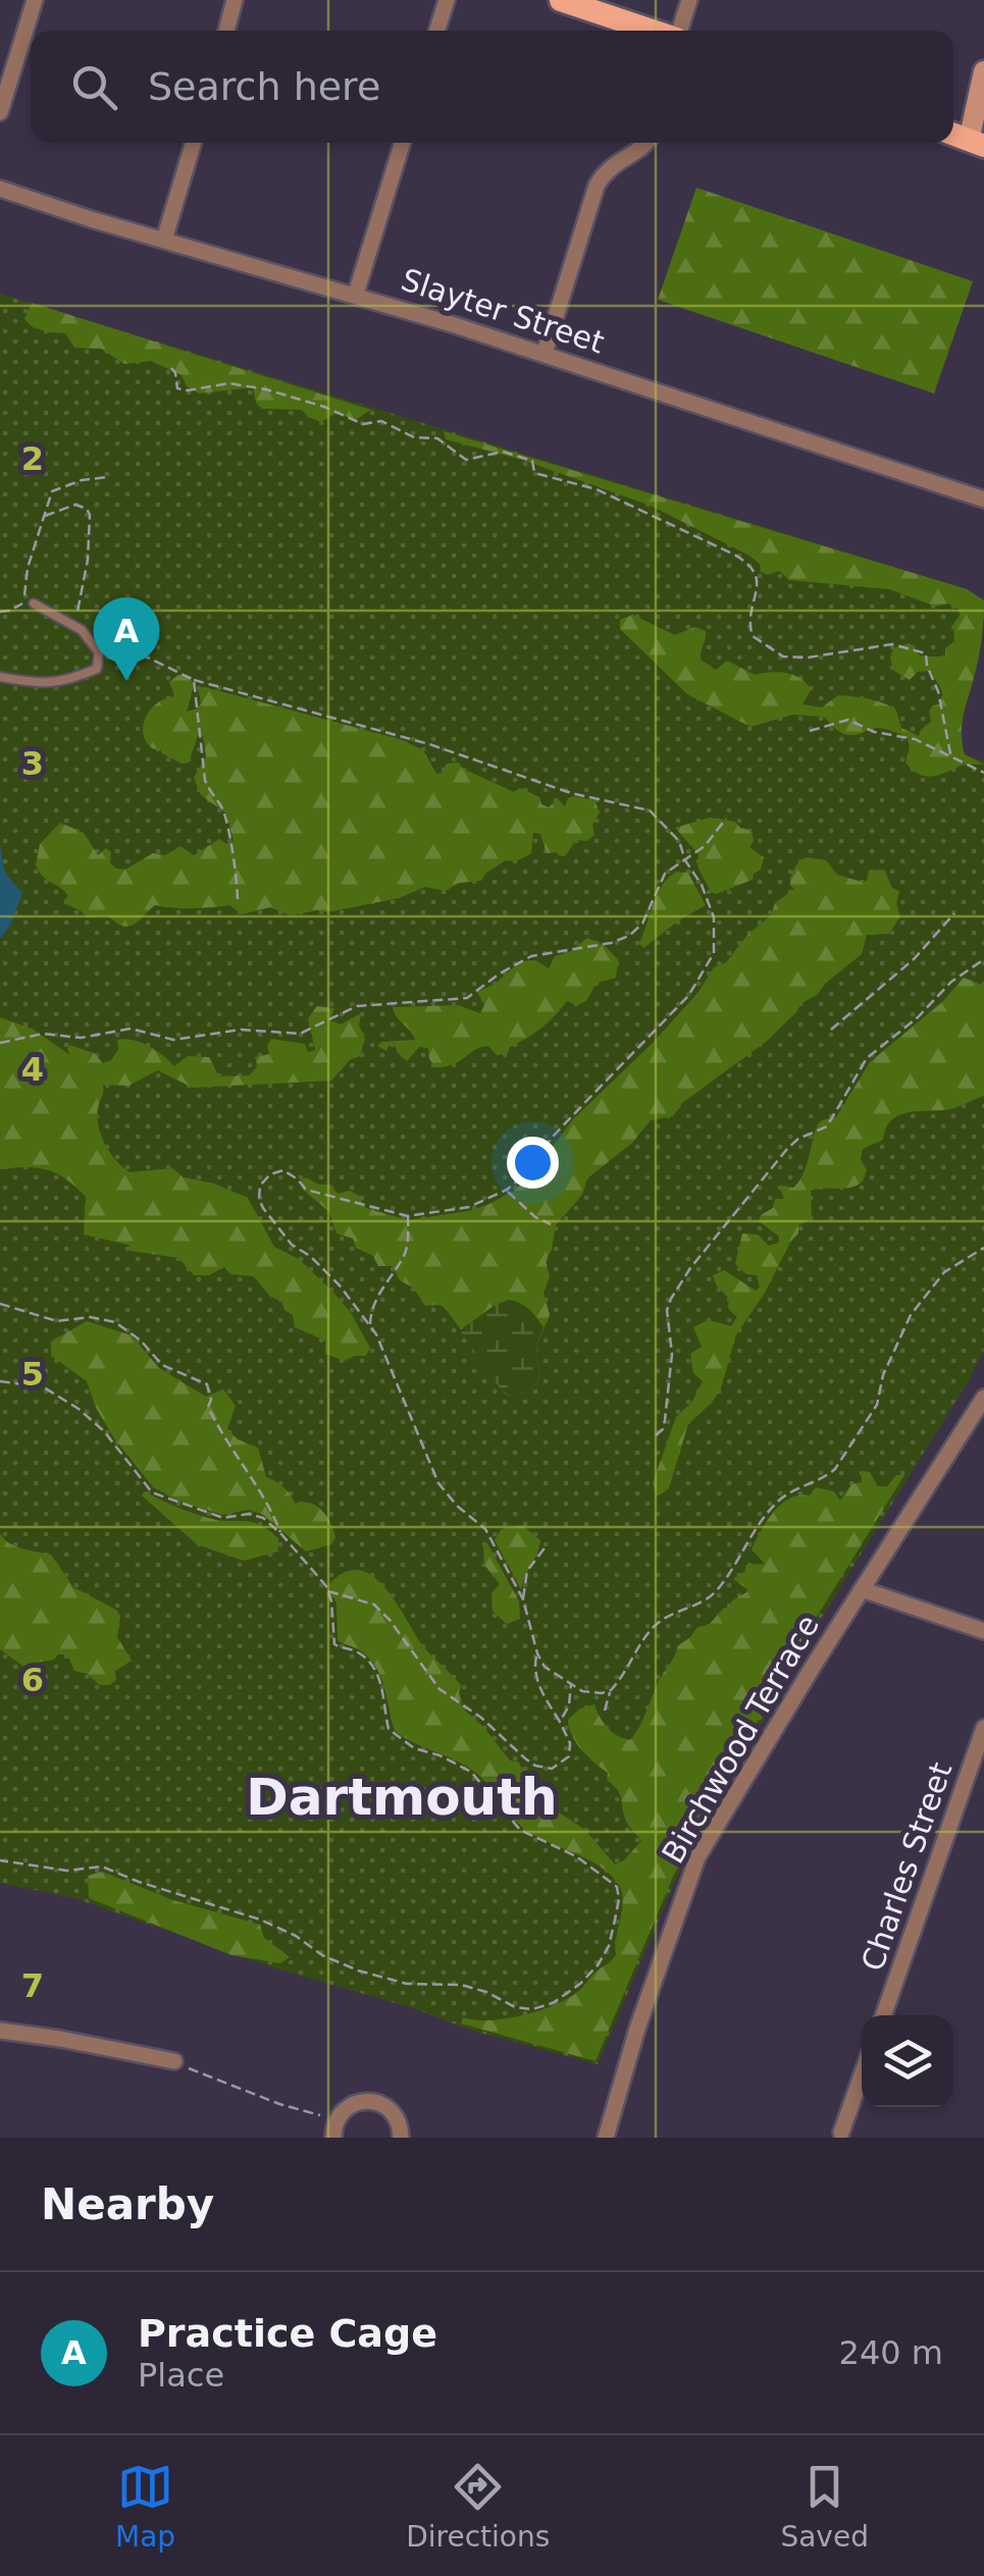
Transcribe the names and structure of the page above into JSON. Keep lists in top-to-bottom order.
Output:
{
  "streets": {
    "street": ["Slayter Street", "Birchwood Terrace", "Charles Street"]
  },
  "districts": ["Dartmouth"],
  "page": {
    "search": "Search here",
    "pins": "A",
    "heading": "Nearby",
    "list": [
      {
        "mark": "A",
        "name": "Practice Cage",
        "note": "Place",
        "value": "240 m"
      }
    ],
    "nav": ["Map", "Directions", "Saved"]
  },
  "grid": {
    "rows": [
      "2",
      "3",
      "4",
      "5",
      "6",
      "7"
    ]
  }
}
